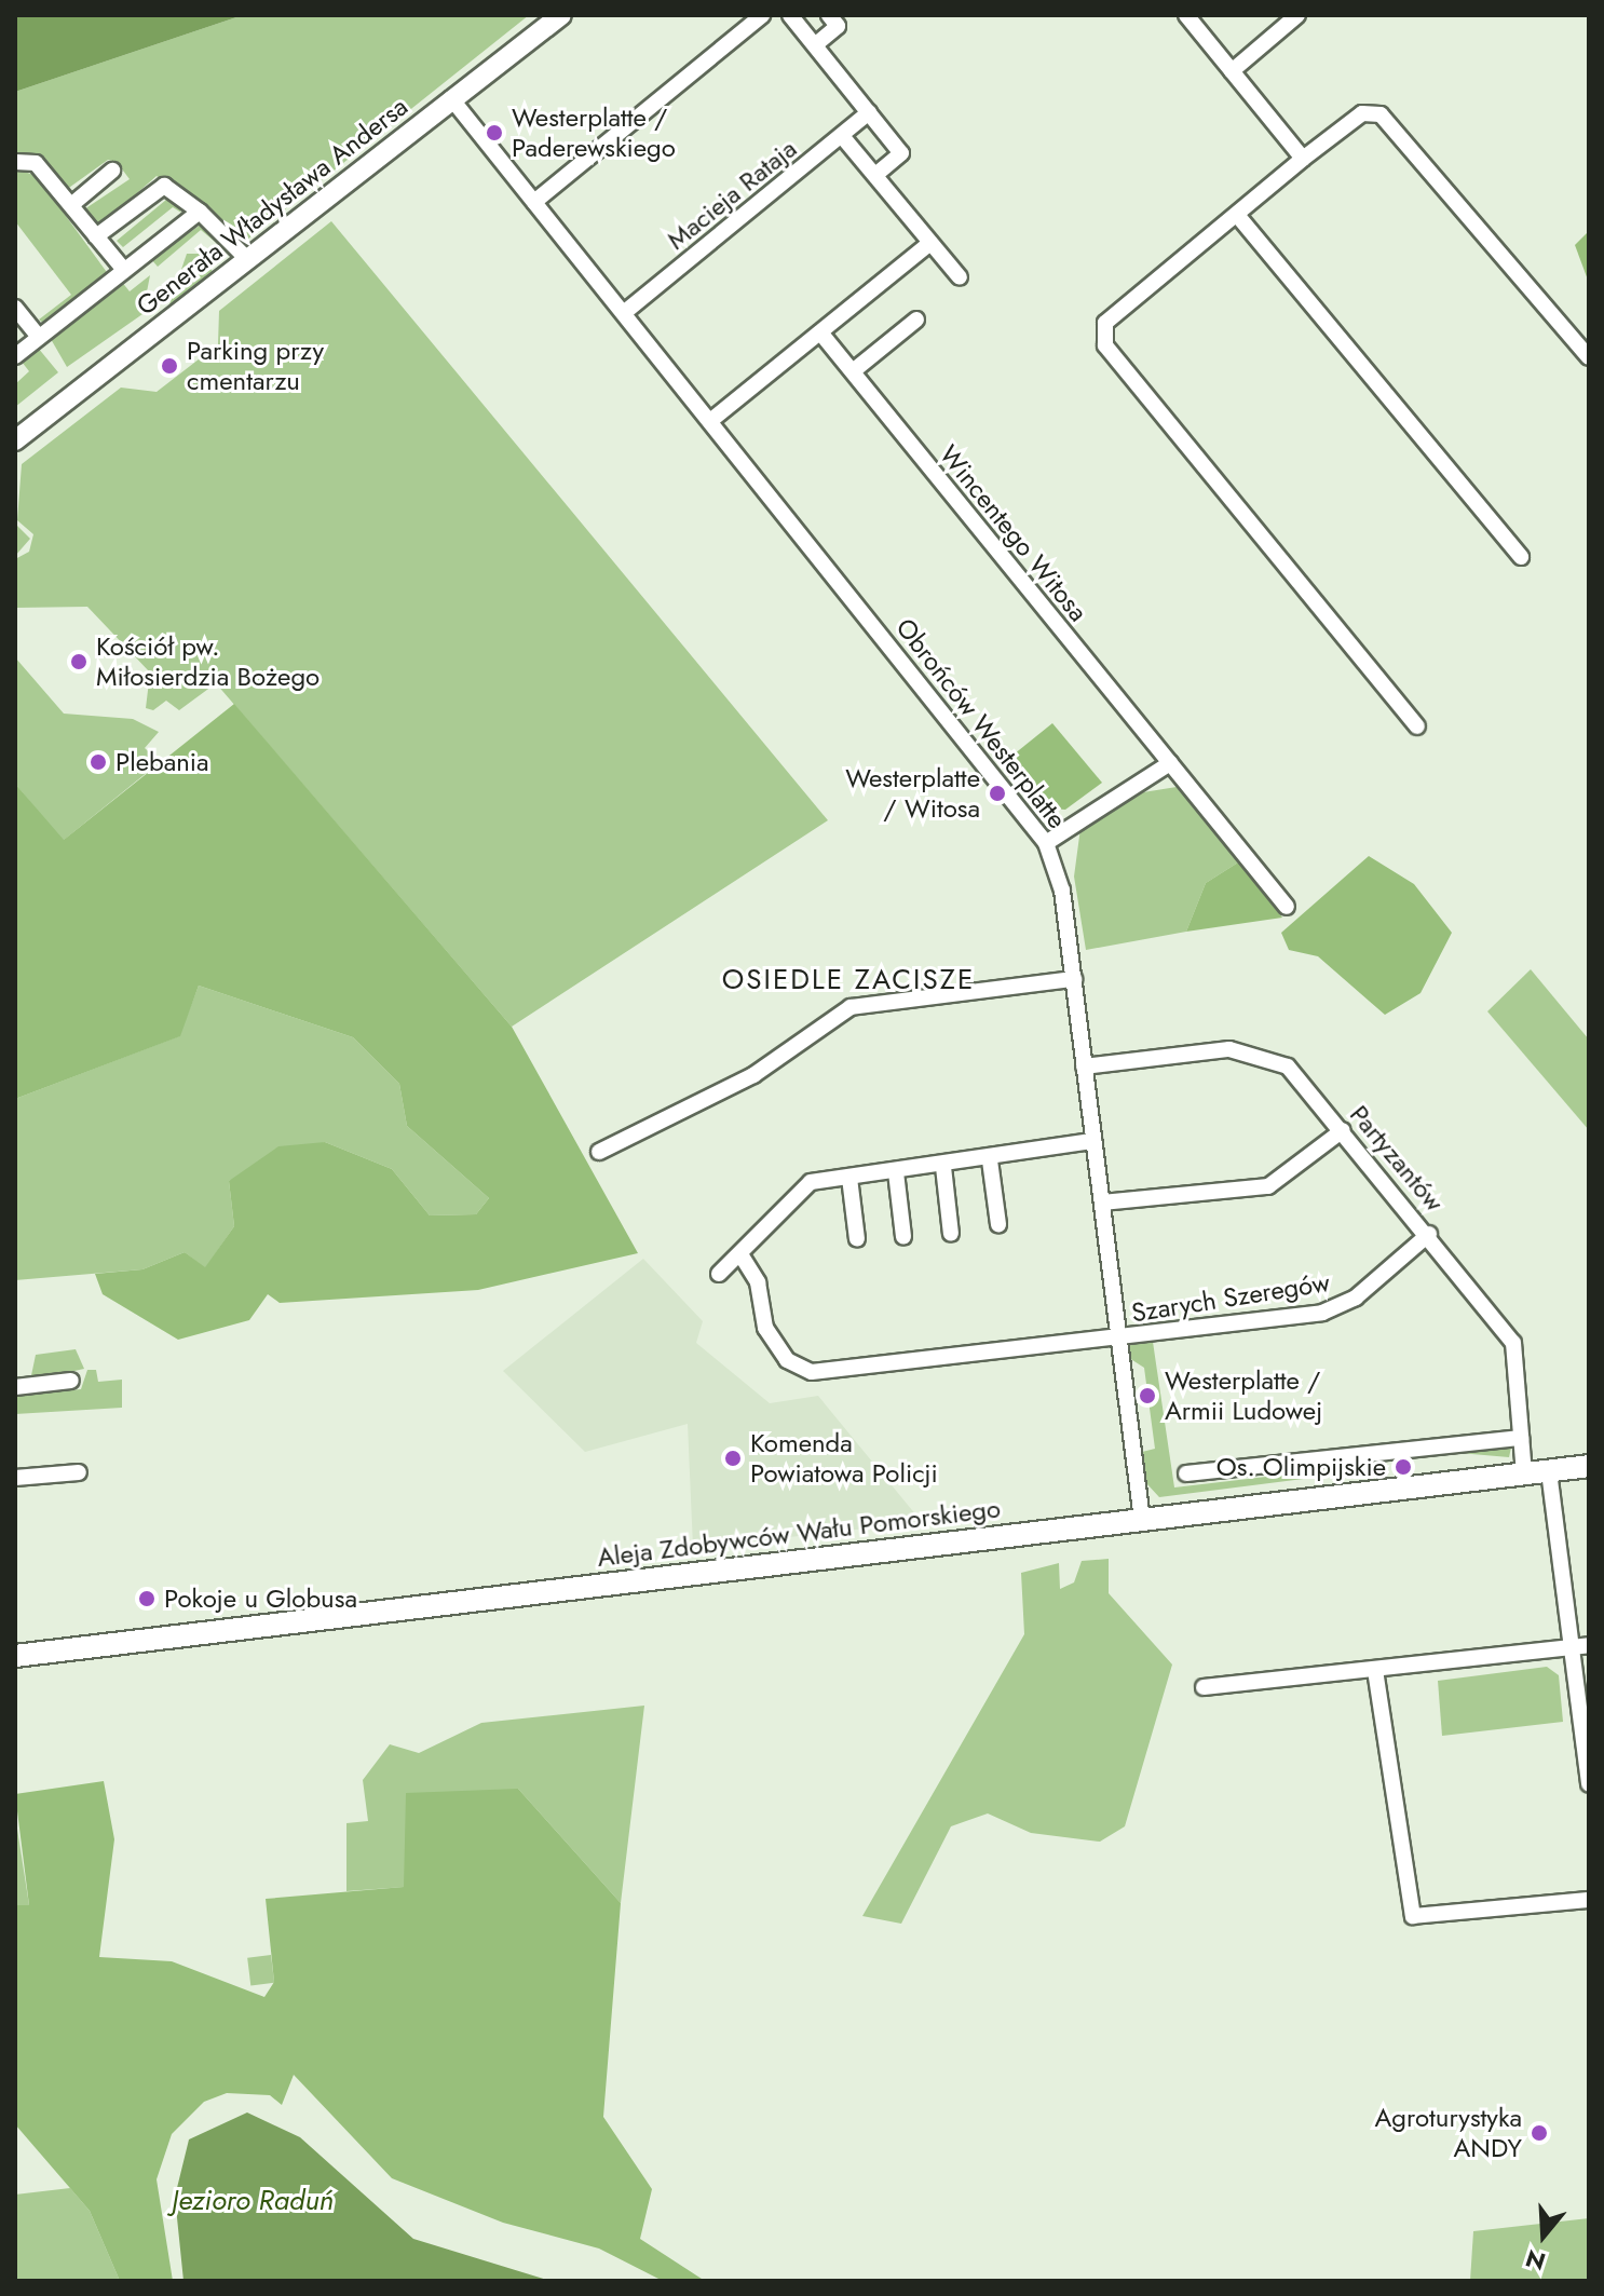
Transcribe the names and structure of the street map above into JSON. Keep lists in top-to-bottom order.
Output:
{
  "streets": {
    "main road": ["Generała Władysława Andersa", "Aleja Zdobywców Wału Pomorskiego"],
    "street": [
      "Macieja Rataja",
      "Wincentego Witosa",
      "Obrońców Westerplatte",
      "Partyzantów",
      "Szarych Szeregów"
    ]
  },
  "crossings": [
    ["Macieja Rataja", "Obrońców Westerplatte"],
    ["Generała Władysława Andersa", "Obrońców Westerplatte"],
    ["Obrońców Westerplatte", "Partyzantów"],
    ["Obrońców Westerplatte", "Szarych Szeregów"],
    ["Obrońców Westerplatte", "Aleja Zdobywców Wału Pomorskiego"],
    ["Partyzantów", "Szarych Szeregów"],
    ["Partyzantów", "Aleja Zdobywców Wału Pomorskiego"]
  ],
  "districts": ["OSIEDLE ZACISZE"],
  "water": ["Jezioro Raduń"],
  "places": [
    "Westerplatte / Paderewskiego",
    "Parking przy cmentarzu",
    "Kościół pw. Miłosierdzia Bożego",
    "Plebania",
    "Westerplatte / Witosa",
    "Westerplatte / Armii Ludowej",
    "Komenda Powiatowa Policji",
    "Os. Olimpijskie",
    "Pokoje u Globusa",
    "Agroturystyka ANDY"
  ],
  "north": "bottom"
}
